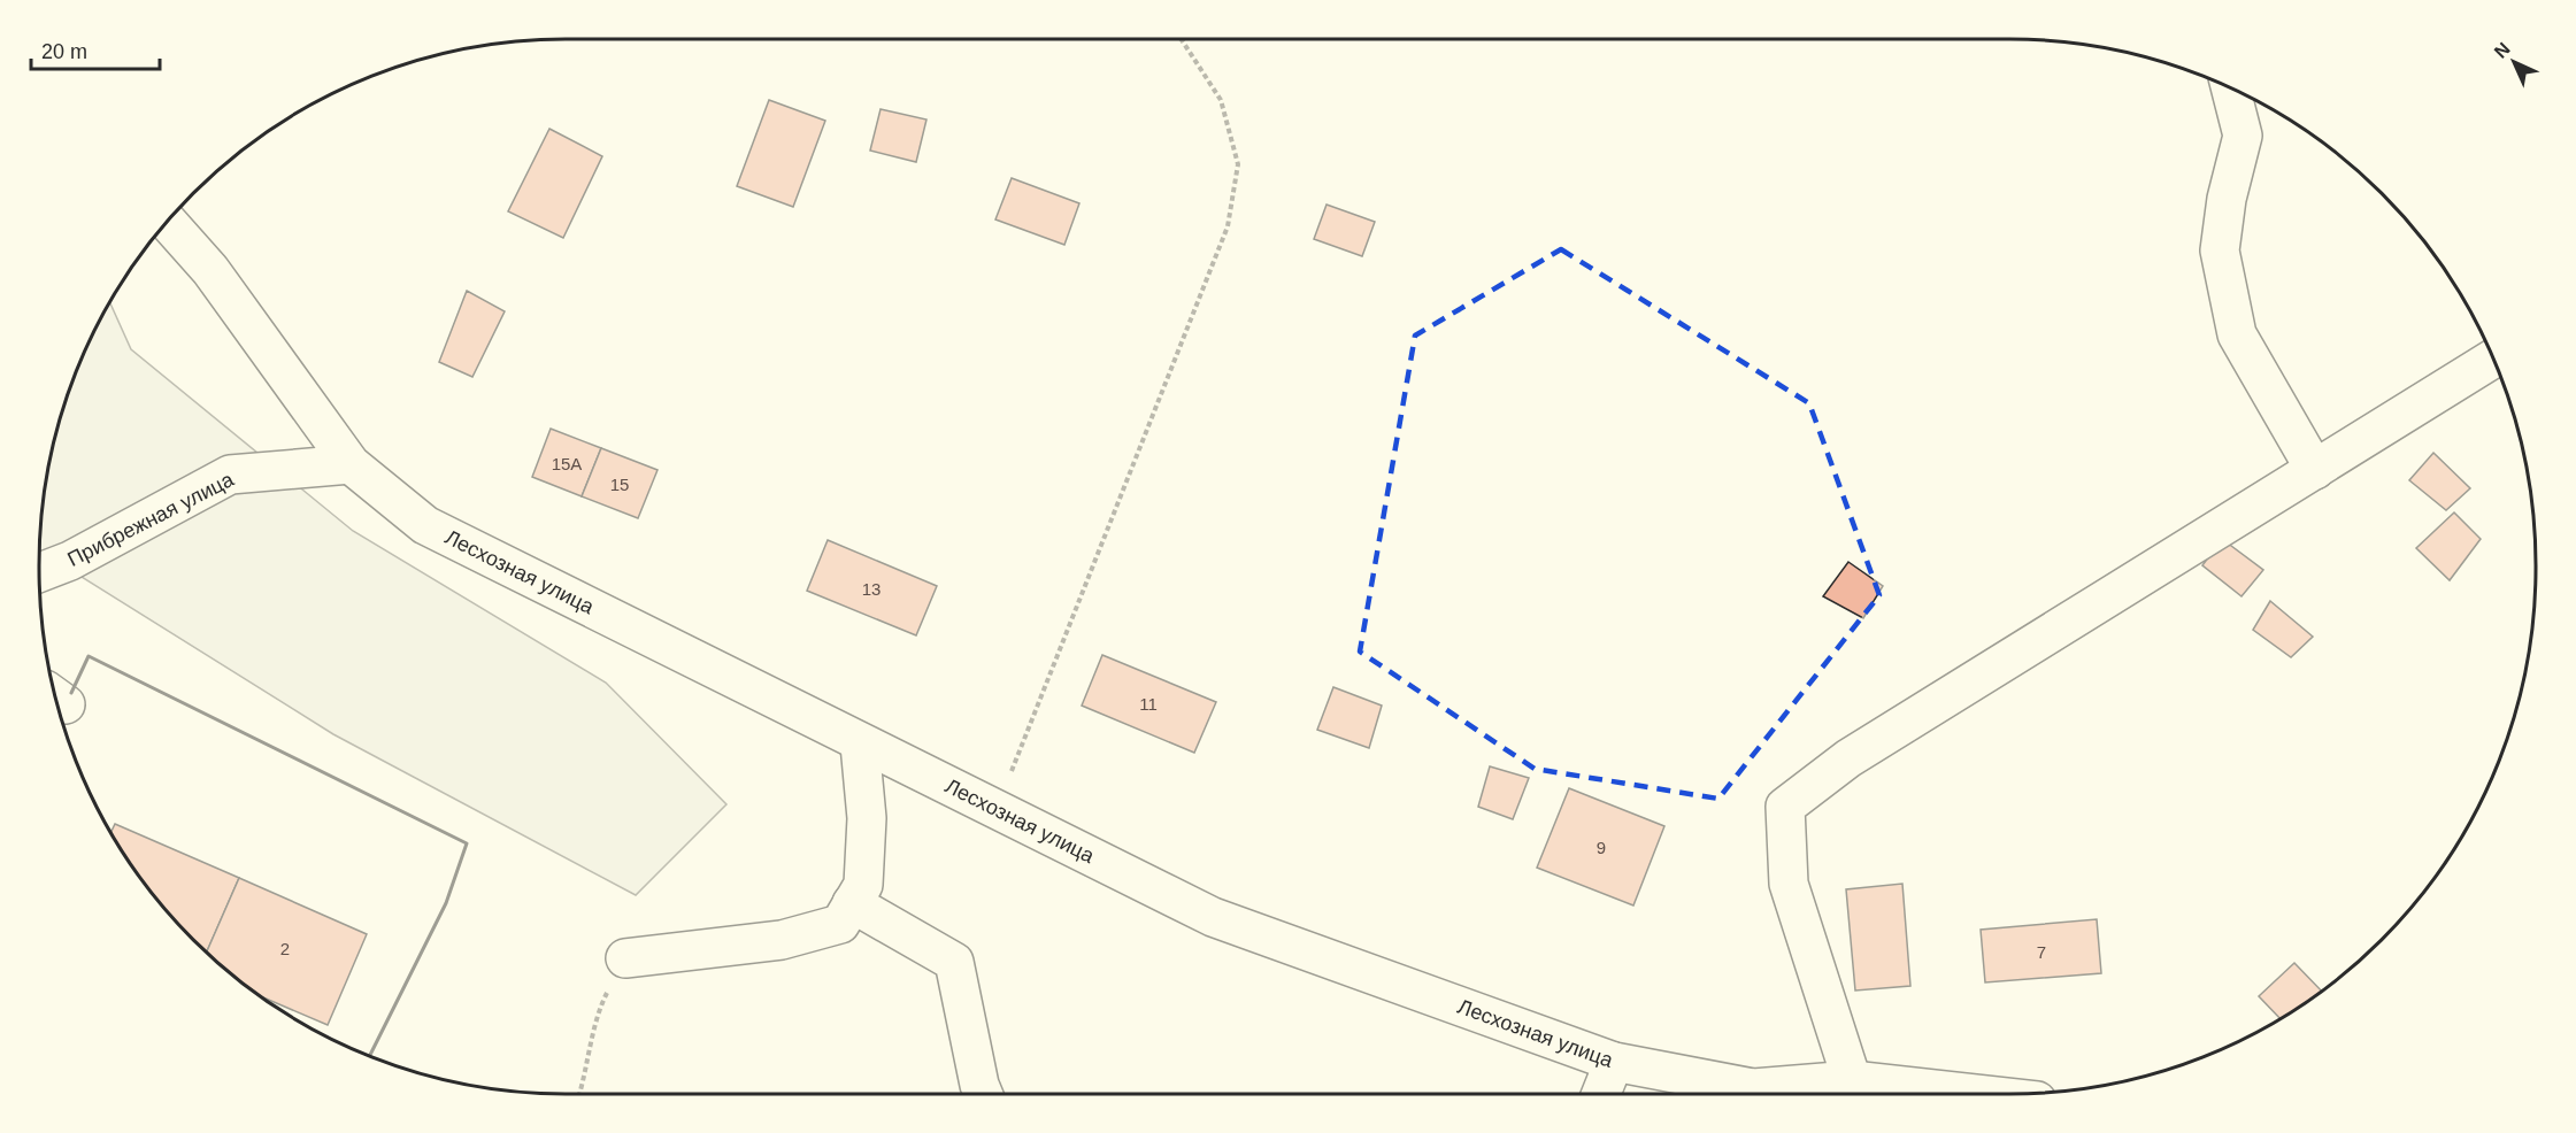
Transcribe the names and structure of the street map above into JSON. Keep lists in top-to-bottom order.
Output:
{
  "streets": {
    "street": ["Прибрежная улица", "Лесхозная улица"]
  },
  "crossings": [
    ["Прибрежная улица", "Лесхозная улица"]
  ],
  "house_numbers": [
    "15А",
    "15",
    "13",
    "11",
    "9",
    "2",
    "7"
  ],
  "scale_bar": "20 m",
  "north": "top left"
}
